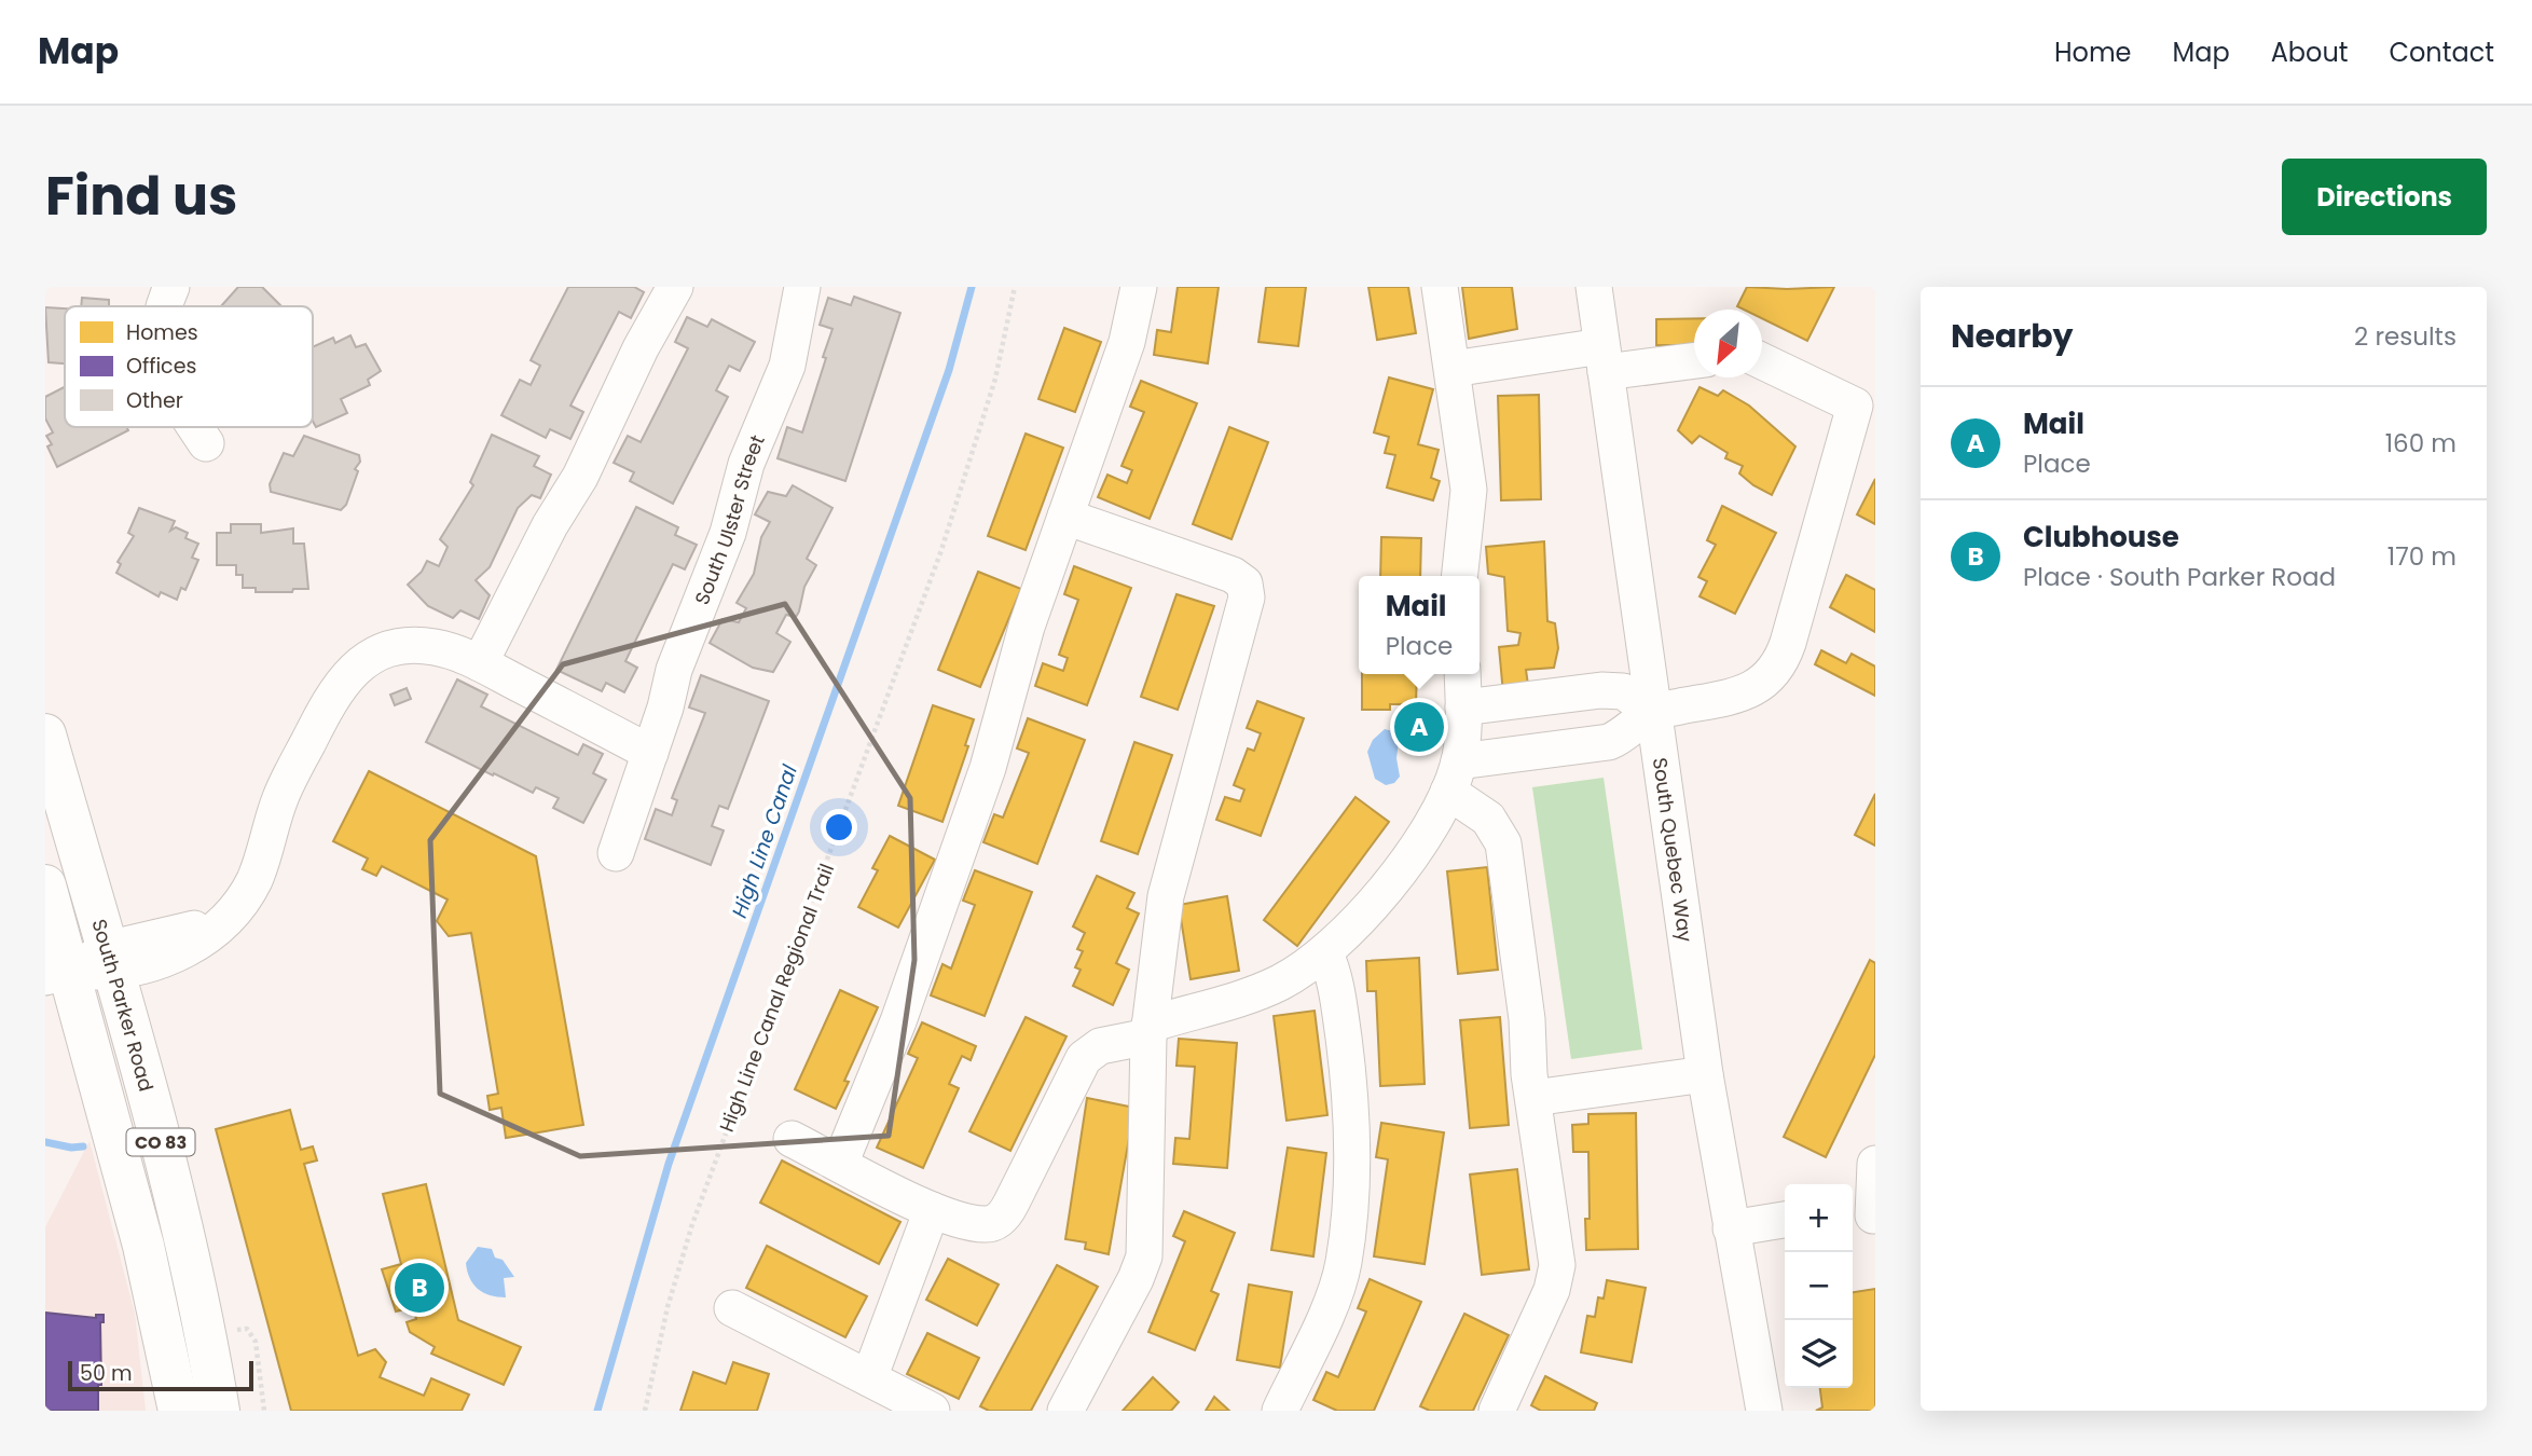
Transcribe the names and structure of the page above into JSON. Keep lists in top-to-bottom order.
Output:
{
  "streets": {
    "main road": ["South Parker Road", "CO 83"],
    "street": ["South Ulster Street", "South Quebec Way"],
    "path": ["High Line Canal Regional Trail"]
  },
  "water": ["High Line Canal"],
  "legend": ["Homes", "Offices", "Other"],
  "scale_bar": "50 m",
  "north": "bottom left",
  "page": {
    "header": "Map",
    "nav": [
      "Home",
      "Map",
      "About",
      "Contact"
    ],
    "title": "Find us",
    "buttons": "Directions",
    "heading": ["Nearby", "2 results"],
    "list": [
      {
        "mark": "A",
        "name": "Mail",
        "note": "Place",
        "value": "160 m"
      },
      {
        "mark": "B",
        "name": "Clubhouse",
        "note": "Place · South Parker Road",
        "value": "170 m"
      }
    ],
    "popup": ["Mail", "Place"],
    "pins": ["A", "B"],
    "map_buttons": ["+", "−"],
    "scale": "50 m"
  }
}
